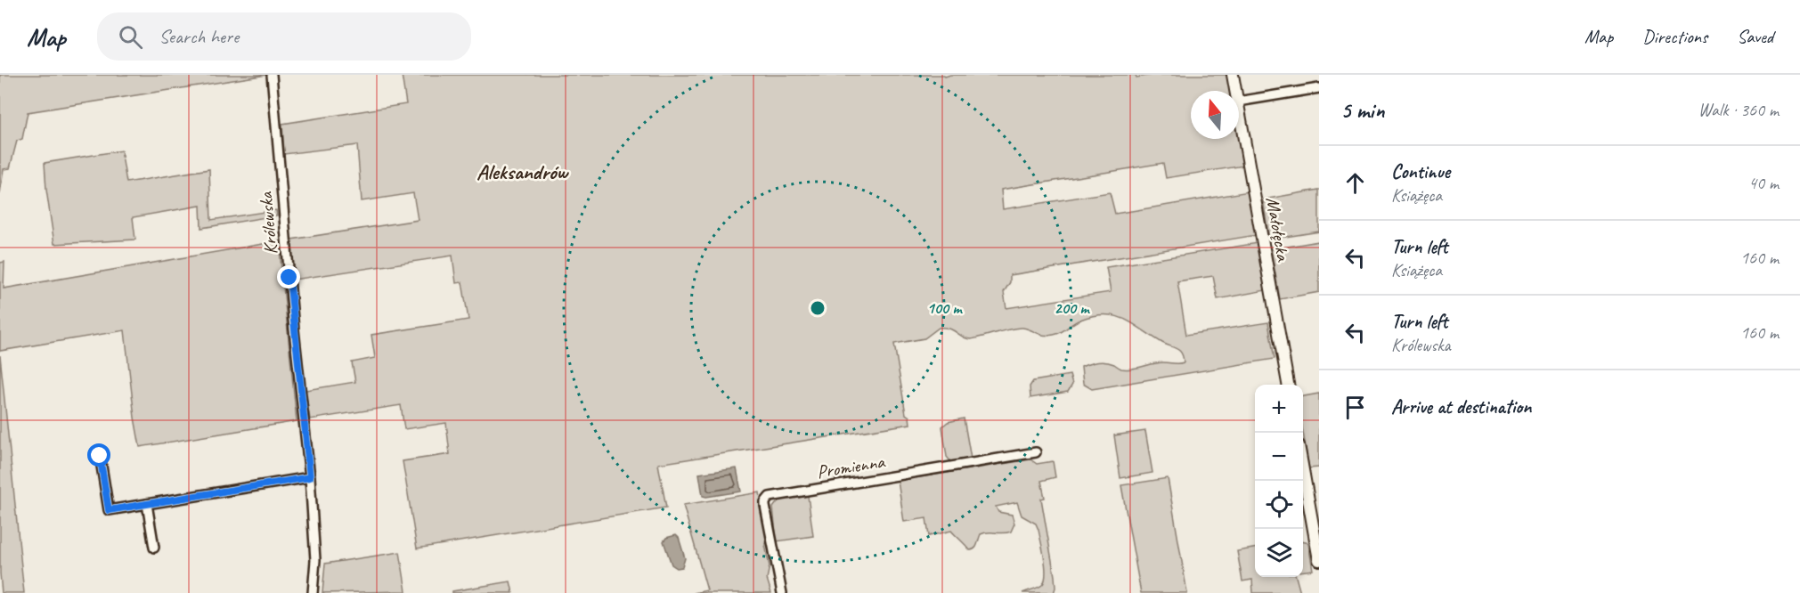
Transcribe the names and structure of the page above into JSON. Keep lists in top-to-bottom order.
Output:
{
  "streets": {
    "street": ["Królewska", "Małołęcka", "Promienna"]
  },
  "districts": ["Aleksandrów"],
  "north": "top",
  "page": {
    "header": "Map",
    "search": "Search here",
    "nav": ["Map", "Directions", "Saved"],
    "heading": ["5 min", "Walk · 360 m"],
    "list": [
      ["Continue", "Książęca", "40 m"],
      ["Turn left", "Książęca", "160 m"],
      ["Turn left", "Królewska", "160 m"],
      "Arrive at destination"
    ],
    "map_buttons": ["+", "−"]
  },
  "rings": ["100 m", "200 m"]
}
